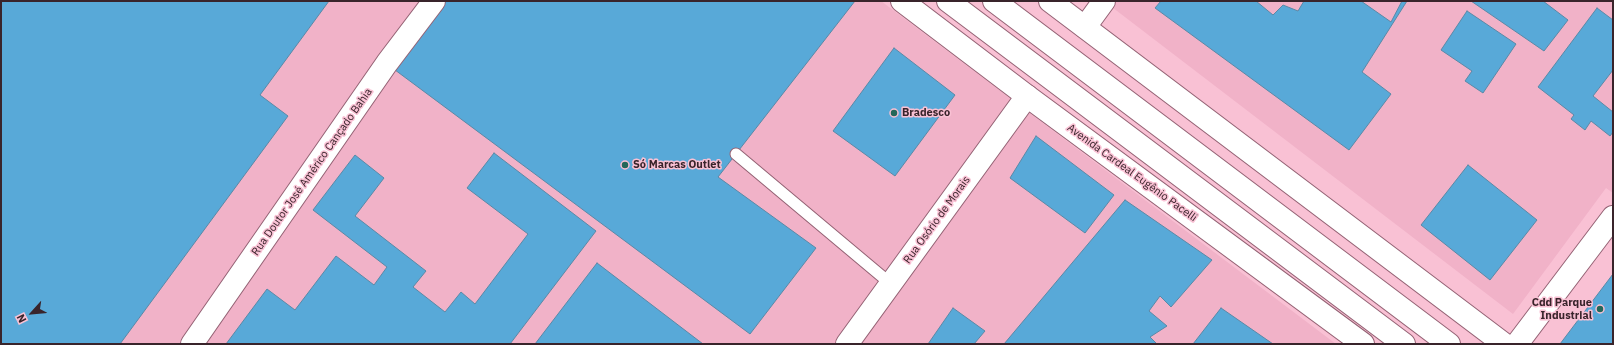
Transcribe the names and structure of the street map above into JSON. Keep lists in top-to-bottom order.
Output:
{
  "streets": {
    "main road": ["Rua Doutor José Américo Cançado Bahia", "Avenida Cardeal Eugênio Pacelli", "Rua Osório de Morais"]
  },
  "crossings": [
    ["Avenida Cardeal Eugênio Pacelli", "Rua Osório de Morais"]
  ],
  "places": ["Bradesco", "Só Marcas Outlet", "Cdd Parque Industrial"],
  "north": "bottom left"
}
